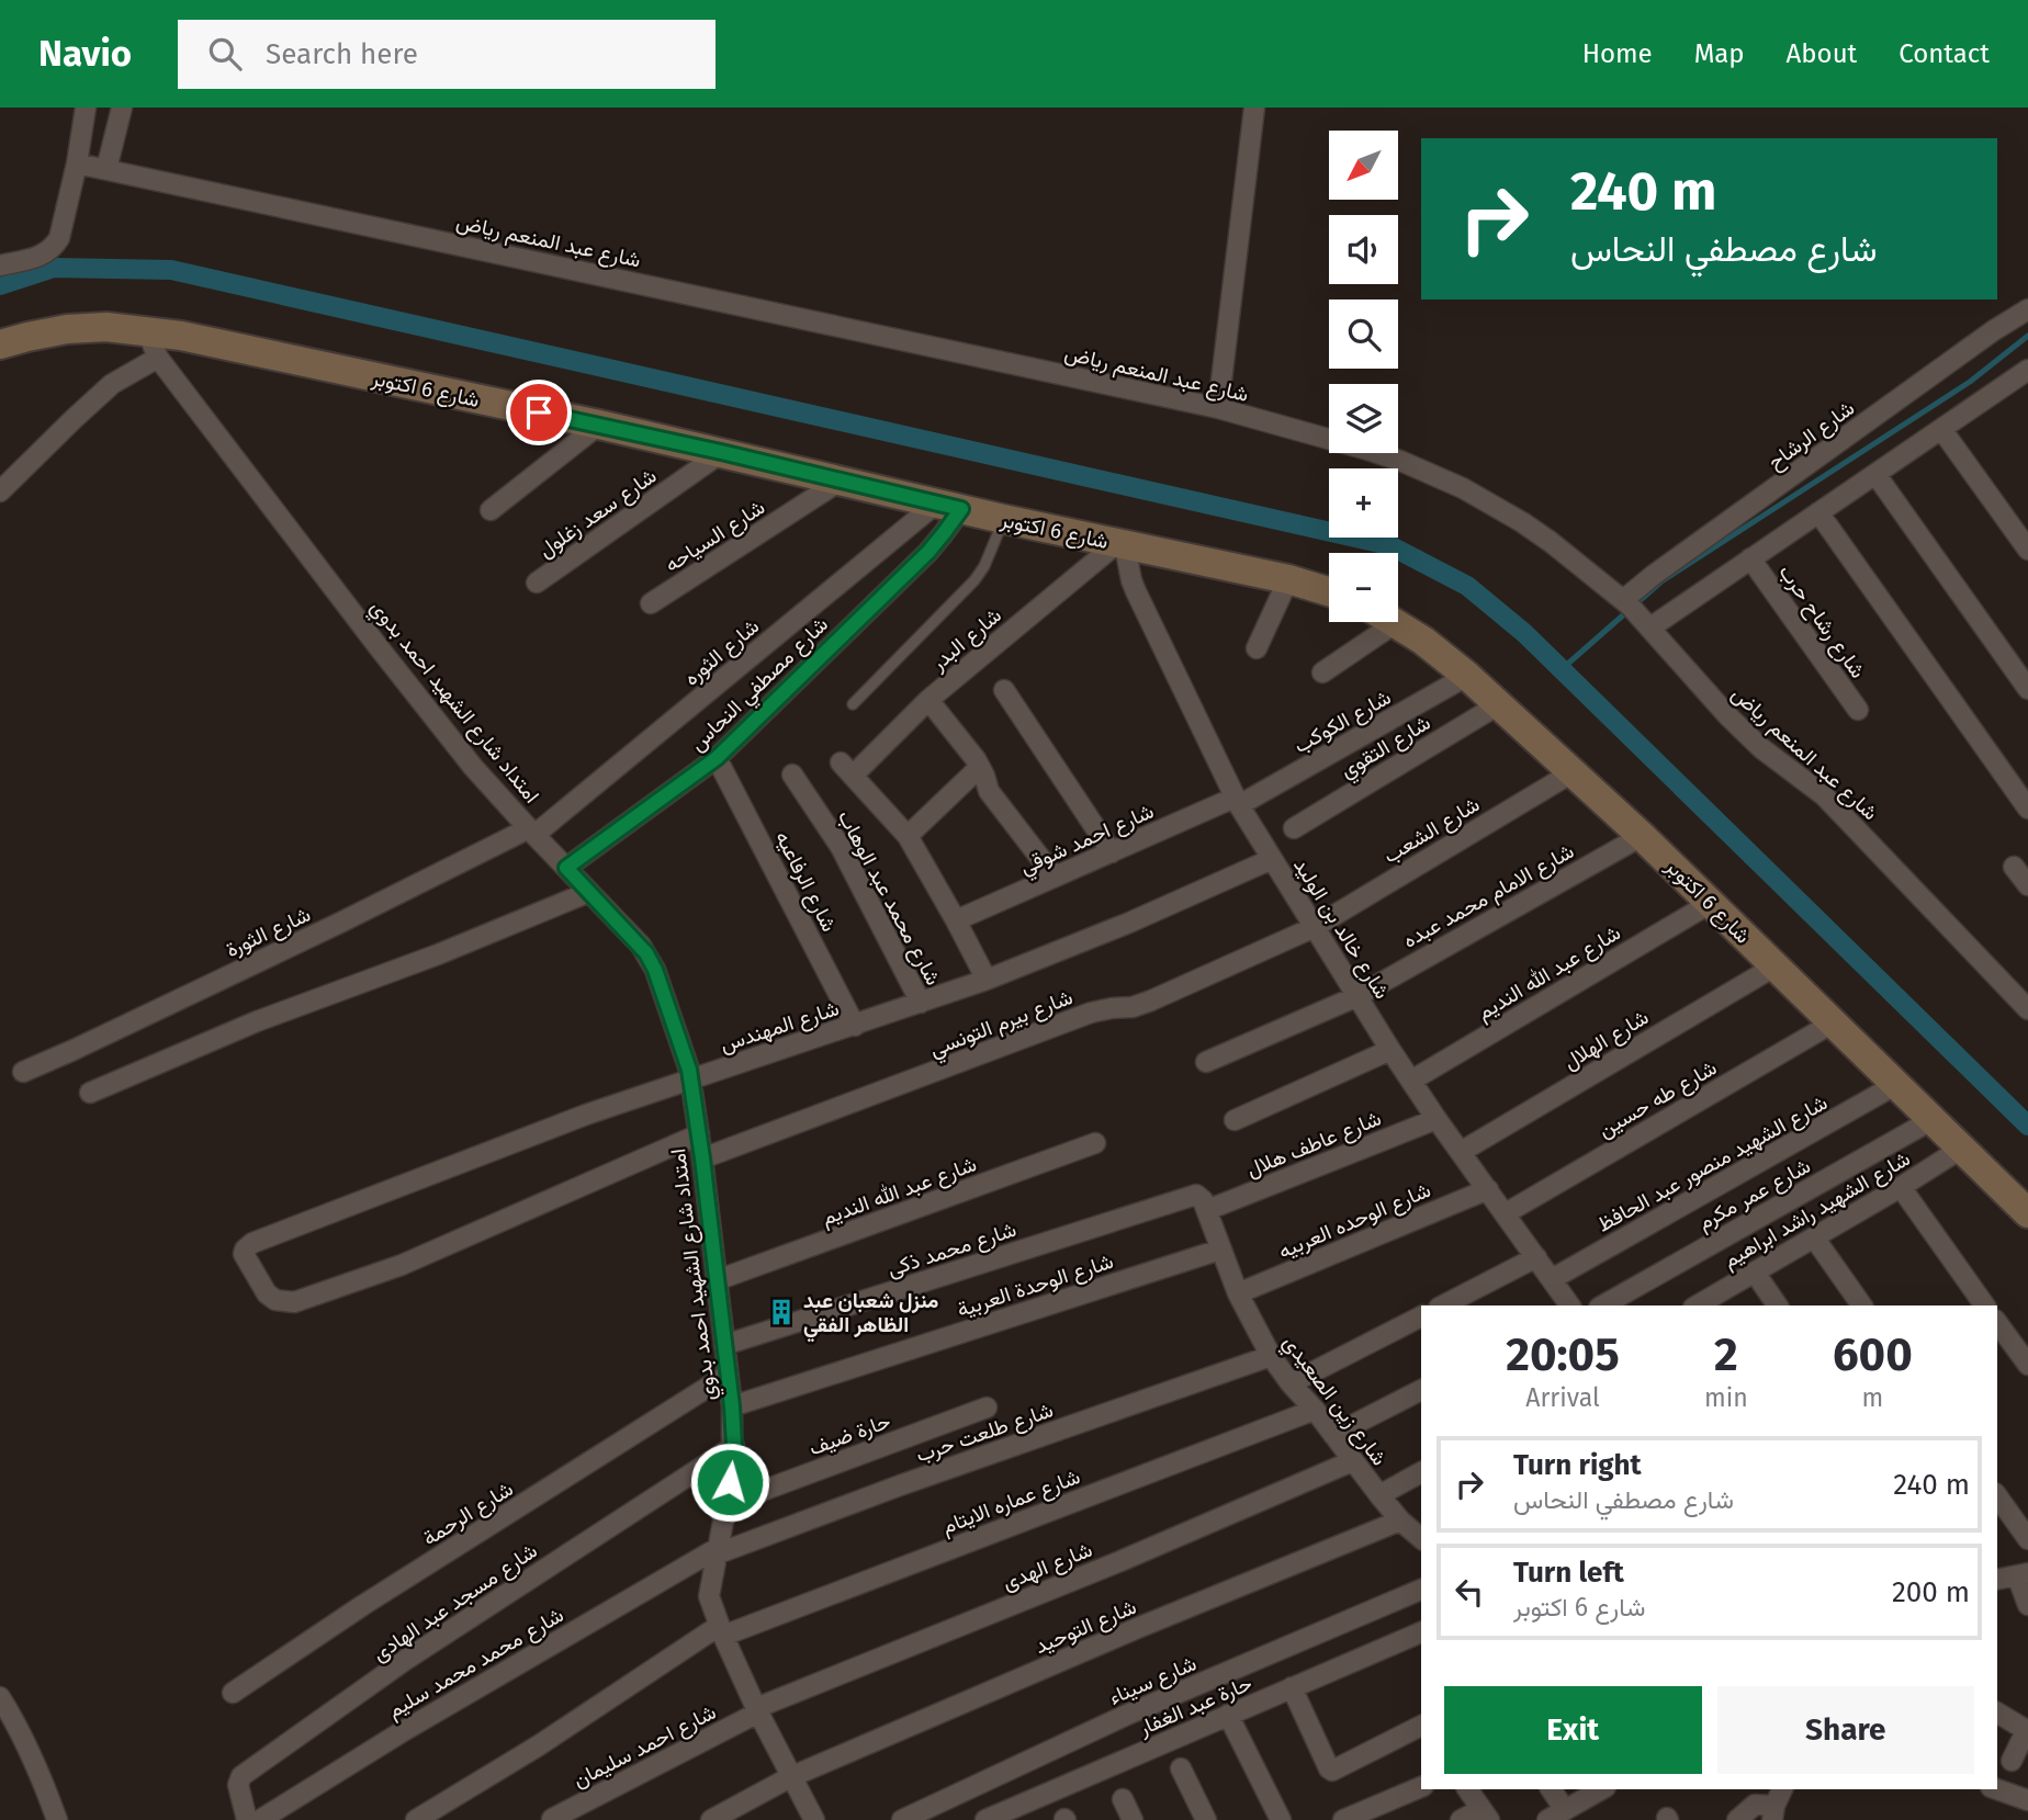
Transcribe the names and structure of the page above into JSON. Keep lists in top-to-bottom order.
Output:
{
  "streets": {
    "main road": ["شارع 6 اكتوبر"],
    "street": [
      "شارع عبد المنعم رياض",
      "شارع الرشاح",
      "شارع سعد زغلول",
      "شارع السياحه",
      "شارع رشاح حرب",
      "شارع البدر",
      "شارع الثوره",
      "شارع مصطفي النحاس",
      "امتداد شارع الشهيد احمد بدوي",
      "شارع الكوكب",
      "شارع التقوي",
      "شارع الشعب",
      "شارع احمد شوقي",
      "شارع الرفاعيه",
      "شارع الامام محمد عبده",
      "شارع محمد عبد الوهاب",
      "شارع خالد بن الوليد",
      "شارع الثورة",
      "شارع عبد الله النديم",
      "شارع بيرم التونسي",
      "شارع المهندس",
      "شارع الهلال",
      "شارع طه حسين",
      "شارع عاطف هلال",
      "شارع الشهيد منصور عبد الحافظ",
      "شارع عمر مكرم",
      "شارع الشهيد راشد ابراهيم",
      "شارع الوحده العربيه",
      "شارع محمد ذكى",
      "شارع الوحدة العربية",
      "شارع زين الصعيدي",
      "شارع طلعت حرب",
      "حارة ضيف",
      "شارع عماره الايتام",
      "شارع الرحمة",
      "شارع الهدى",
      "شارع مسجد عبد الهادى",
      "شارع التوحيد",
      "شارع محمد محمد سليم",
      "شارع سيناء",
      "حارة عبد الغفار",
      "شارع احمد سليمان"
    ]
  },
  "crossings": [
    ["شارع عبد المنعم رياض", "شارع الرشاح"],
    ["شارع 6 اكتوبر", "شارع سعد زغلول"],
    ["شارع 6 اكتوبر", "شارع السياحه"],
    ["شارع 6 اكتوبر", "شارع البدر"],
    ["شارع 6 اكتوبر", "شارع الثوره"],
    ["شارع 6 اكتوبر", "شارع مصطفي النحاس"],
    ["شارع 6 اكتوبر", "امتداد شارع الشهيد احمد بدوي"],
    ["شارع 6 اكتوبر", "شارع الكوكب"],
    ["شارع 6 اكتوبر", "شارع التقوي"],
    ["شارع 6 اكتوبر", "شارع الشعب"],
    ["شارع 6 اكتوبر", "شارع الامام محمد عبده"],
    ["شارع 6 اكتوبر", "شارع خالد بن الوليد"],
    ["شارع 6 اكتوبر", "شارع عبد الله النديم"],
    ["شارع 6 اكتوبر", "شارع الهلال"],
    ["شارع 6 اكتوبر", "شارع طه حسين"],
    ["شارع 6 اكتوبر", "شارع الشهيد منصور عبد الحافظ"],
    ["شارع 6 اكتوبر", "شارع عمر مكرم"],
    ["شارع 6 اكتوبر", "شارع الشهيد راشد ابراهيم"],
    ["شارع البدر", "شارع خالد بن الوليد"],
    ["شارع الثوره", "شارع مصطفي النحاس"],
    ["شارع الثوره", "امتداد شارع الشهيد احمد بدوي"],
    ["شارع الثوره", "شارع الثورة"],
    ["شارع مصطفي النحاس", "امتداد شارع الشهيد احمد بدوي"],
    ["شارع مصطفي النحاس", "شارع الرفاعيه"],
    ["امتداد شارع الشهيد احمد بدوي", "شارع الثورة"],
    ["امتداد شارع الشهيد احمد بدوي", "شارع عبد الله النديم"],
    ["امتداد شارع الشهيد احمد بدوي", "شارع بيرم التونسي"],
    ["امتداد شارع الشهيد احمد بدوي", "شارع المهندس"],
    ["امتداد شارع الشهيد احمد بدوي", "شارع محمد ذكى"],
    ["امتداد شارع الشهيد احمد بدوي", "شارع الوحدة العربية"],
    ["امتداد شارع الشهيد احمد بدوي", "شارع طلعت حرب"],
    ["امتداد شارع الشهيد احمد بدوي", "حارة ضيف"],
    ["امتداد شارع الشهيد احمد بدوي", "شارع عماره الايتام"],
    ["امتداد شارع الشهيد احمد بدوي", "شارع الرحمة"],
    ["امتداد شارع الشهيد احمد بدوي", "شارع الهدى"],
    ["امتداد شارع الشهيد احمد بدوي", "شارع مسجد عبد الهادى"],
    ["امتداد شارع الشهيد احمد بدوي", "شارع التوحيد"],
    ["امتداد شارع الشهيد احمد بدوي", "شارع محمد محمد سليم"],
    ["امتداد شارع الشهيد احمد بدوي", "شارع احمد سليمان"],
    ["شارع الكوكب", "شارع احمد شوقي"],
    ["شارع الكوكب", "شارع خالد بن الوليد"],
    ["شارع الشعب", "شارع خالد بن الوليد"],
    ["شارع الشعب", "شارع بيرم التونسي"],
    ["شارع احمد شوقي", "شارع خالد بن الوليد"],
    ["شارع الرفاعيه", "شارع المهندس"],
    ["شارع الامام محمد عبده", "شارع خالد بن الوليد"],
    ["شارع محمد عبد الوهاب", "شارع المهندس"],
    ["شارع خالد بن الوليد", "شارع عبد الله النديم"],
    ["شارع خالد بن الوليد", "شارع بيرم التونسي"],
    ["شارع خالد بن الوليد", "شارع المهندس"],
    ["شارع خالد بن الوليد", "شارع الهلال"],
    ["شارع خالد بن الوليد", "شارع طه حسين"],
    ["شارع خالد بن الوليد", "شارع عاطف هلال"],
    ["شارع خالد بن الوليد", "شارع الشهيد منصور عبد الحافظ"],
    ["شارع خالد بن الوليد", "شارع الوحده العربيه"],
    ["شارع عاطف هلال", "شارع زين الصعيدي"],
    ["شارع الوحده العربيه", "شارع زين الصعيدي"],
    ["شارع محمد ذكى", "شارع زين الصعيدي"],
    ["شارع الوحدة العربية", "شارع زين الصعيدي"],
    ["شارع زين الصعيدي", "شارع طلعت حرب"],
    ["شارع زين الصعيدي", "شارع عماره الايتام"],
    ["شارع زين الصعيدي", "شارع الهدى"],
    ["شارع زين الصعيدي", "شارع التوحيد"],
    ["شارع طلعت حرب", "شارع محمد محمد سليم"],
    ["شارع الهدى", "شارع احمد سليمان"]
  ],
  "places": {
    "building": ["منزل شعبان عبد الظاهر الفقي"]
  },
  "north": "bottom left",
  "page": {
    "header": "Navio",
    "search": "Search here",
    "nav": [
      "Home",
      "Map",
      "About",
      "Contact"
    ],
    "map_buttons": ["+", "−"],
    "turn": ["240 m", "شارع مصطفي النحاس"],
    "eta": [
      "20:05",
      "Arrival",
      "2",
      "min",
      "600",
      "m"
    ],
    "list": [
      {
        "name": "Turn right",
        "note": "شارع مصطفي النحاس",
        "value": "240 m"
      },
      {
        "name": "Turn left",
        "note": "شارع 6 اكتوبر",
        "value": "200 m"
      }
    ],
    "buttons": ["Exit", "Share"]
  }
}
